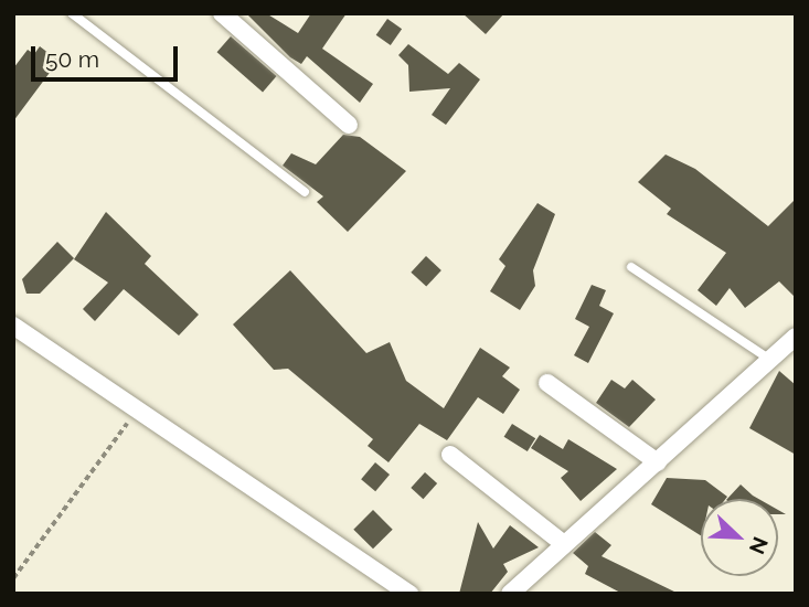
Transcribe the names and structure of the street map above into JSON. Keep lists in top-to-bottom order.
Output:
{
  "scale_bar": "50 m",
  "north": "bottom right"
}
